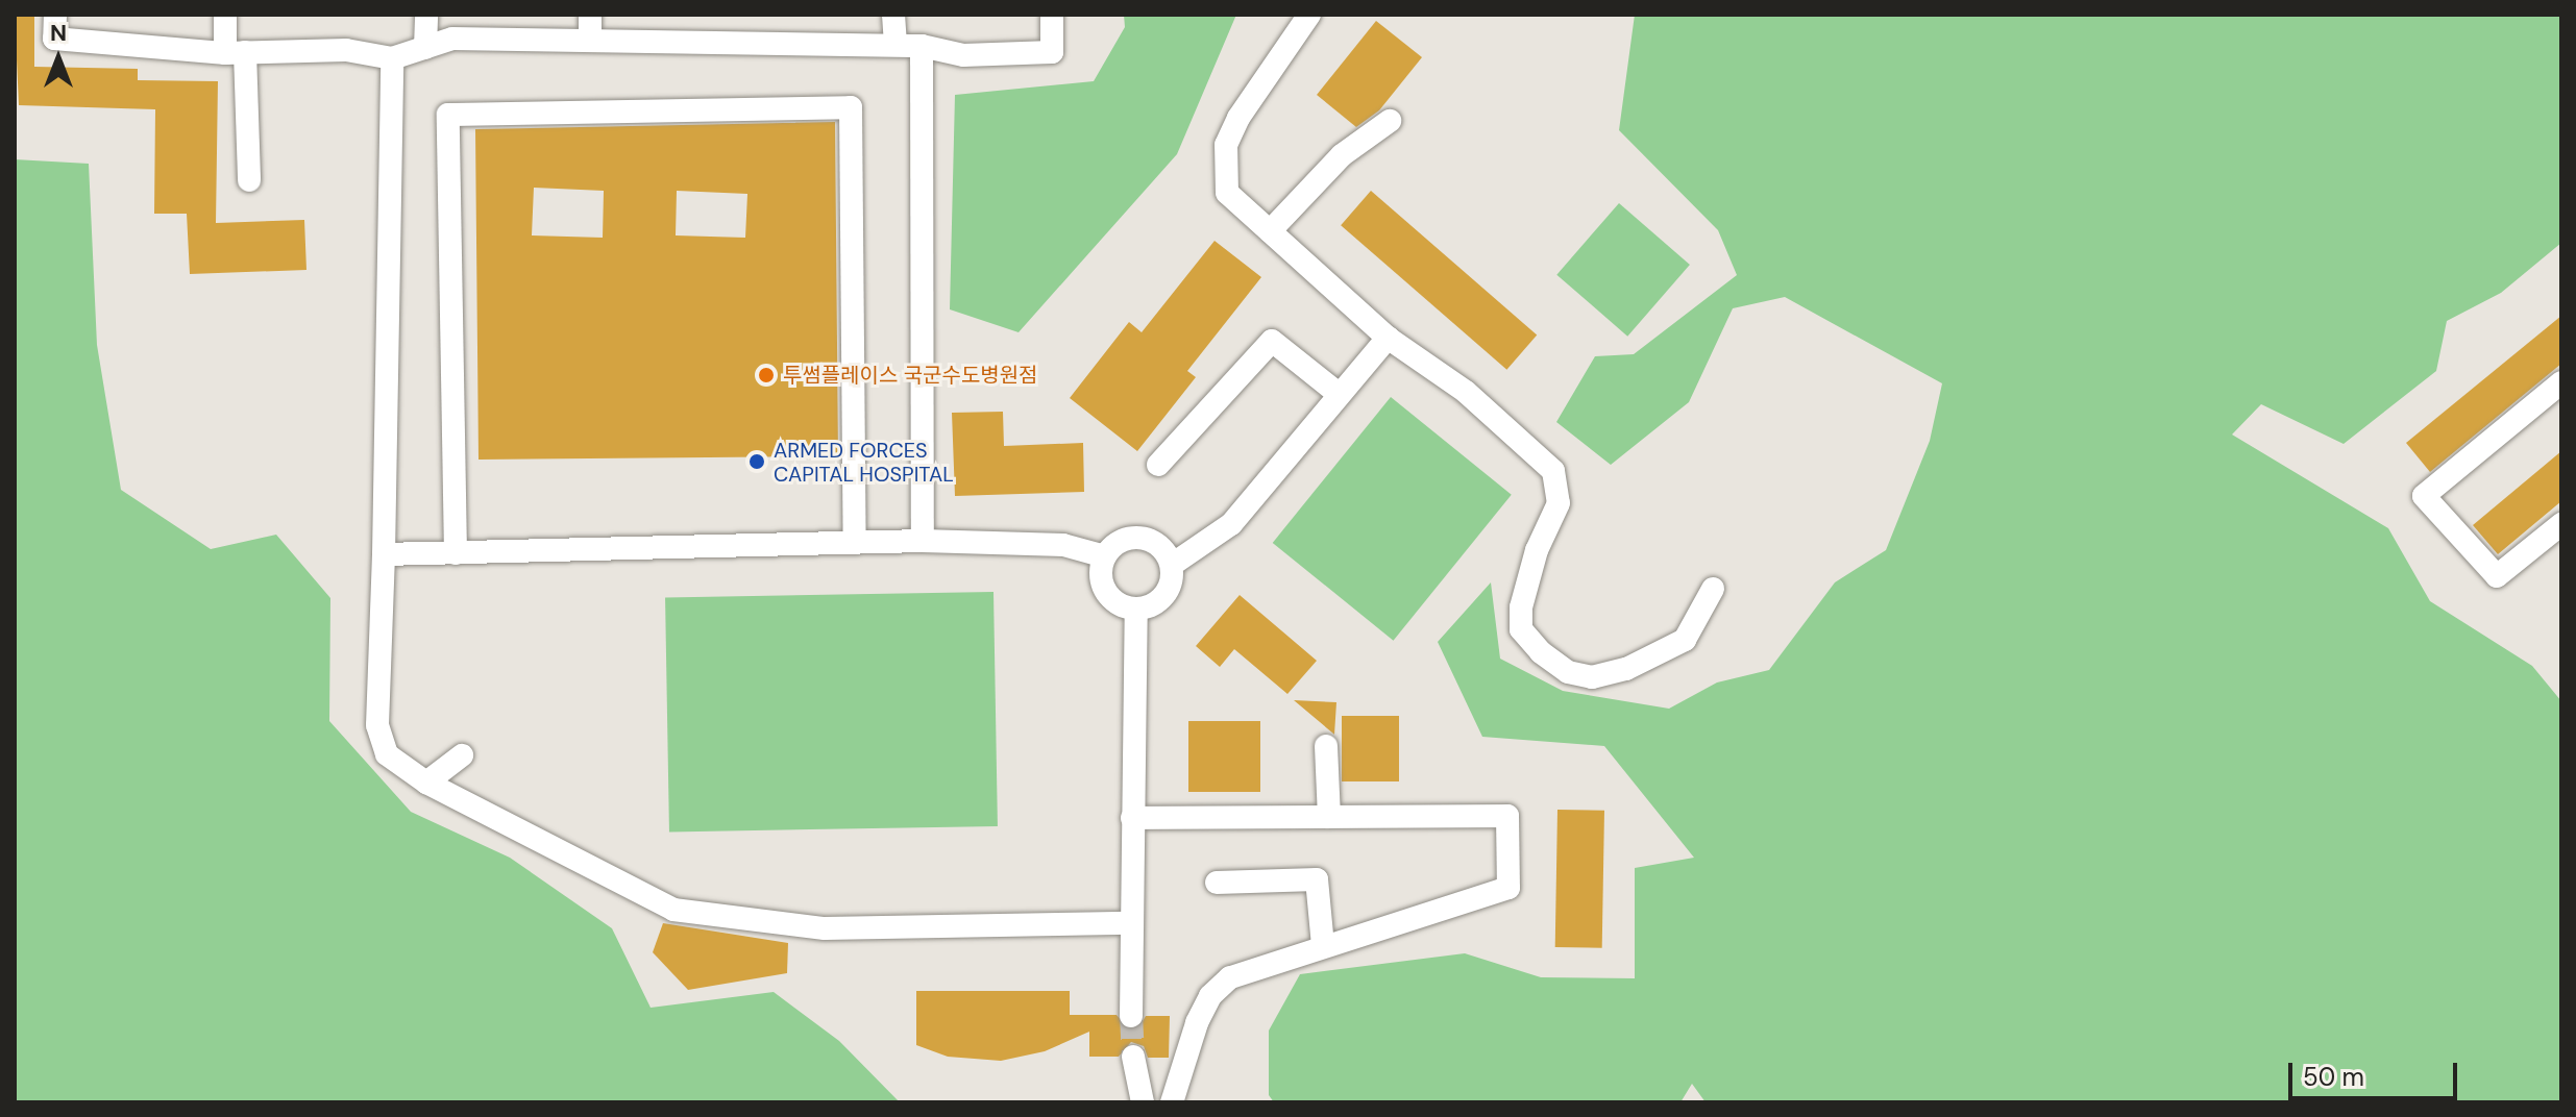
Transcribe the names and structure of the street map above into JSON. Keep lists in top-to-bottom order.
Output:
{
  "places": ["투썸플레이스 국군수도병원점", "ARMED FORCES CAPITAL HOSPITAL"],
  "scale_bar": "50 m",
  "north": "top"
}
